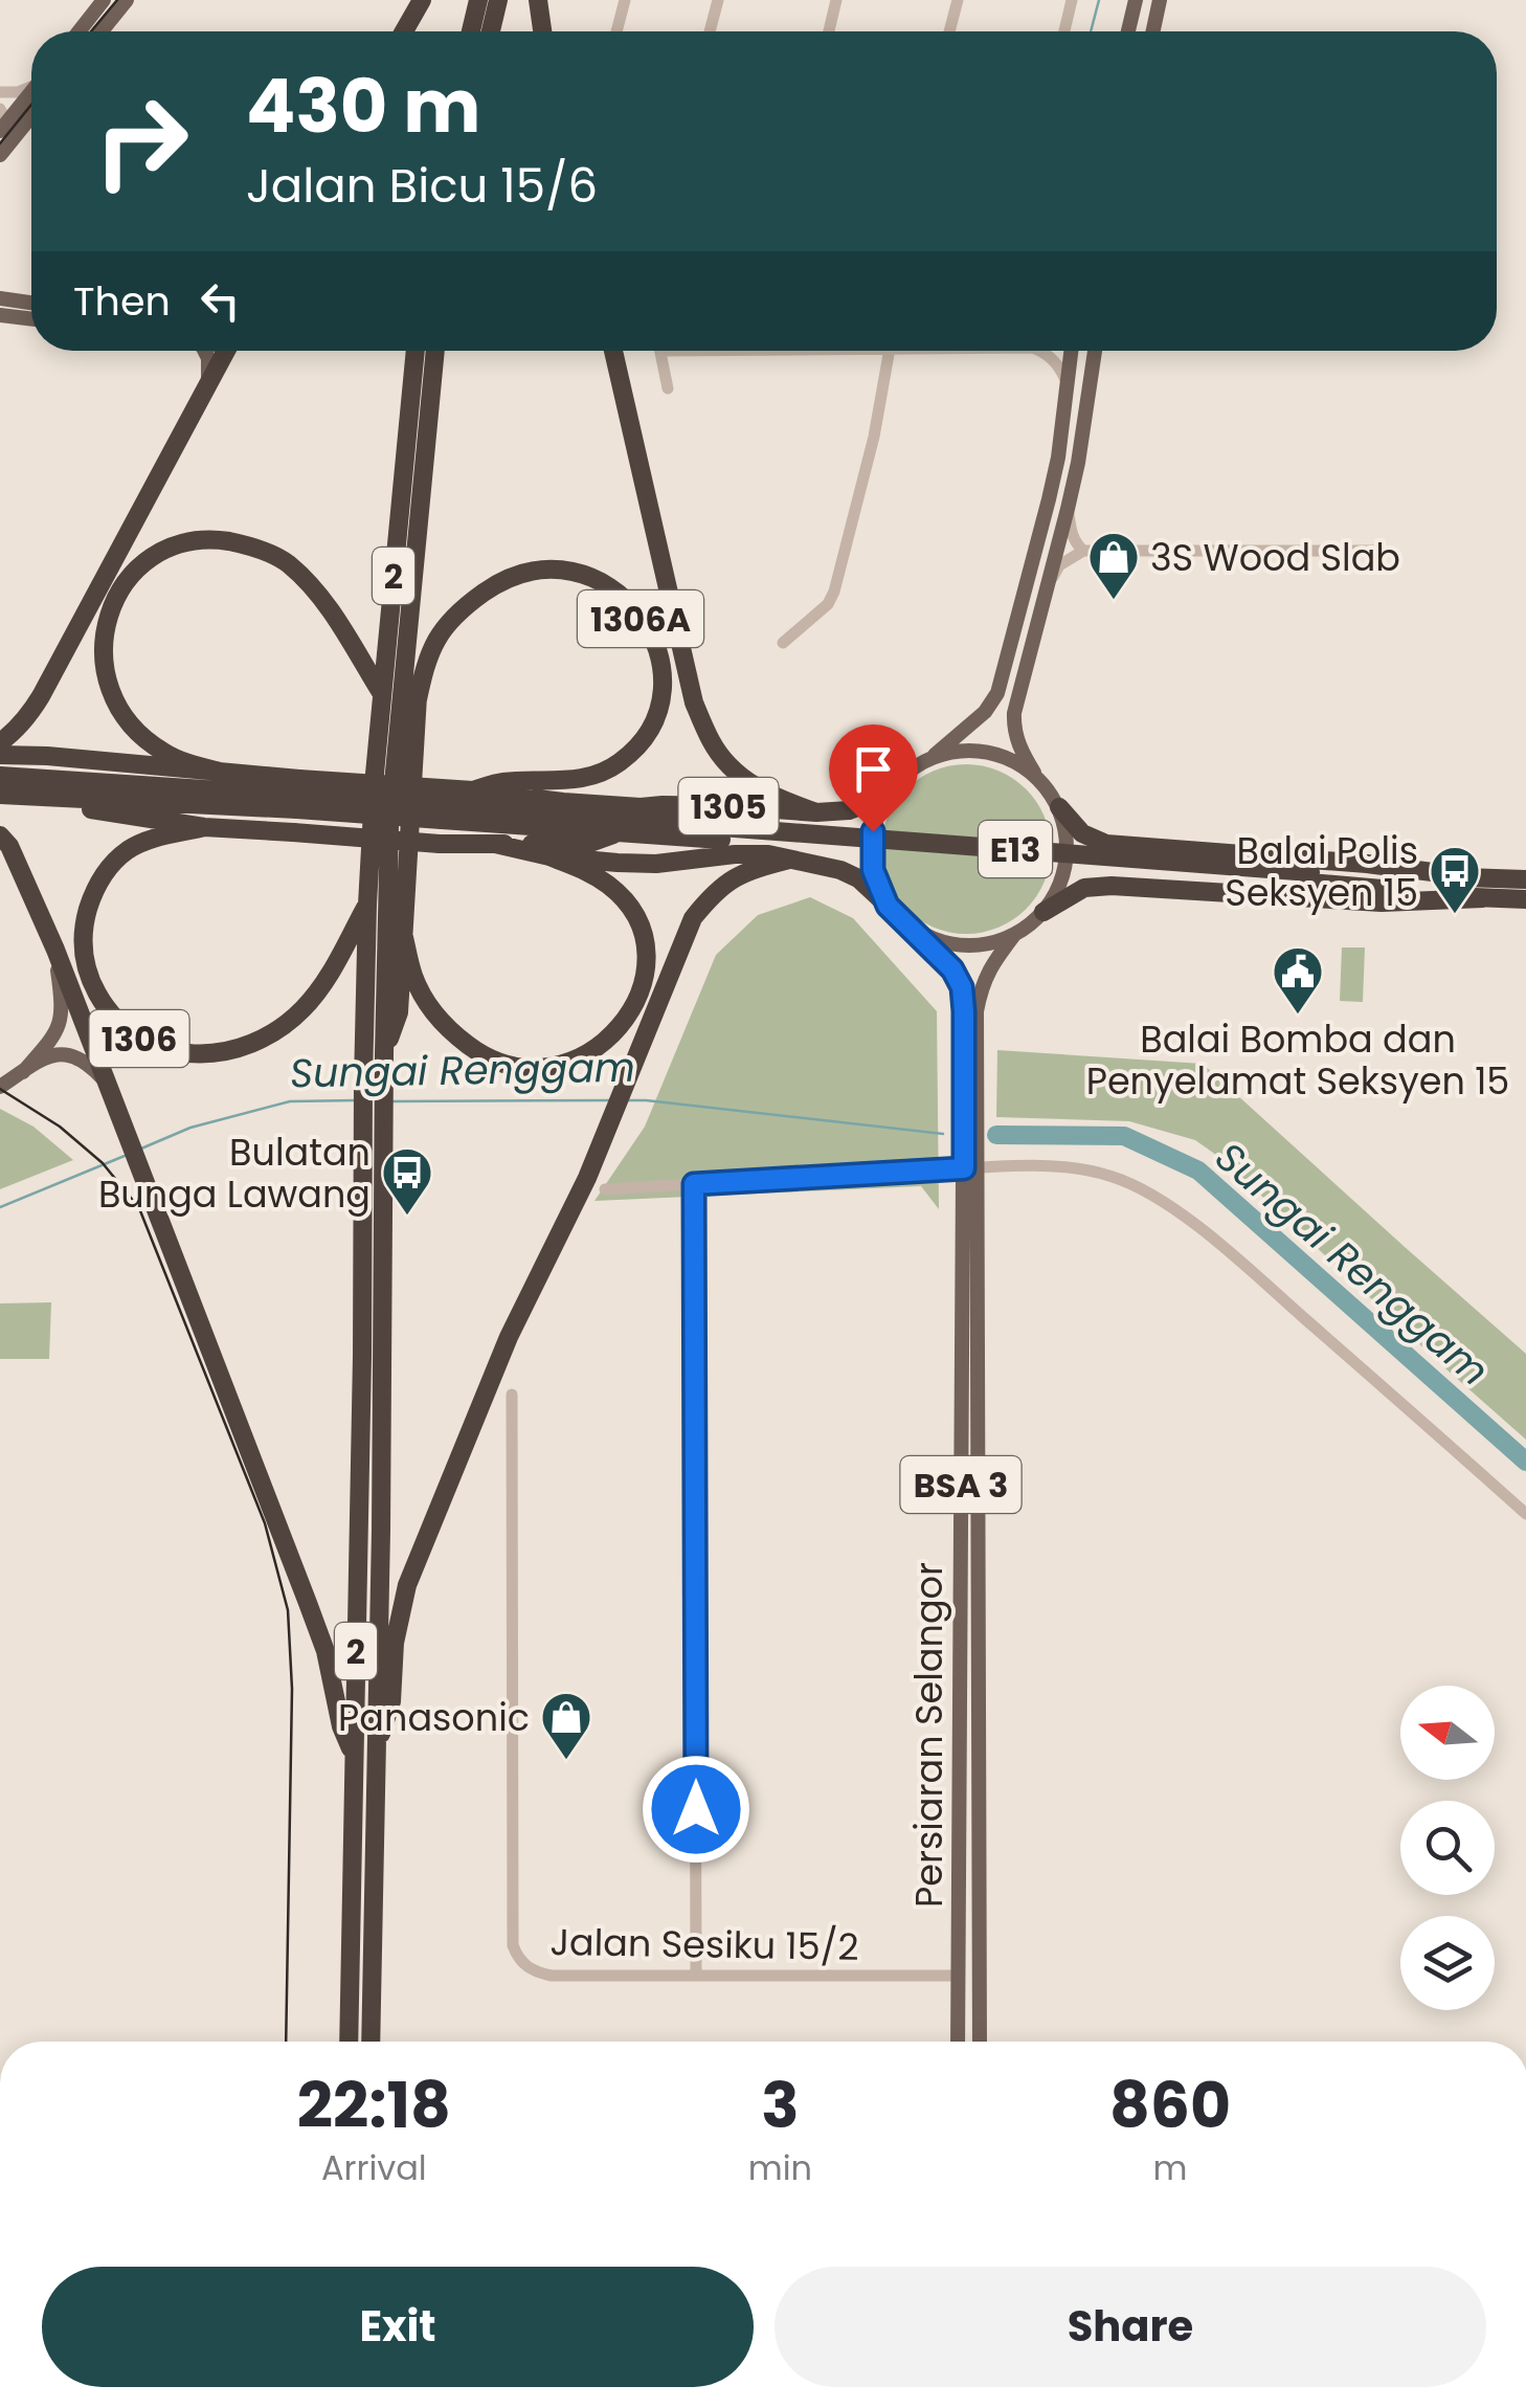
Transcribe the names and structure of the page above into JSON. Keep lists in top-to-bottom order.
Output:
{
  "streets": {
    "highway": [
      "2",
      "1306A",
      "1305",
      "E13",
      "1306"
    ],
    "main road": ["BSA 3", "Persiaran Selangor"],
    "street": ["Jalan Sesiku 15/2"]
  },
  "crossings": [
    ["2", "1306"],
    ["Persiaran Selangor", "Jalan Sesiku 15/2"]
  ],
  "water": ["Sungai Renggam"],
  "places": {
    "shop": ["3S Wood Slab", "Panasonic"],
    "bus stop": ["Balai Polis Seksyen 15", "Bulatan Bunga Lawang"],
    "public building": ["Balai Bomba dan Penyelamat Seksyen 15"]
  },
  "north": "left",
  "page": {
    "turn": ["430 m", "Jalan Bicu 15/6"],
    "then": "Then",
    "eta": [
      "22:18",
      "Arrival",
      "3",
      "min",
      "860",
      "m"
    ],
    "buttons": ["Exit", "Share"]
  }
}
